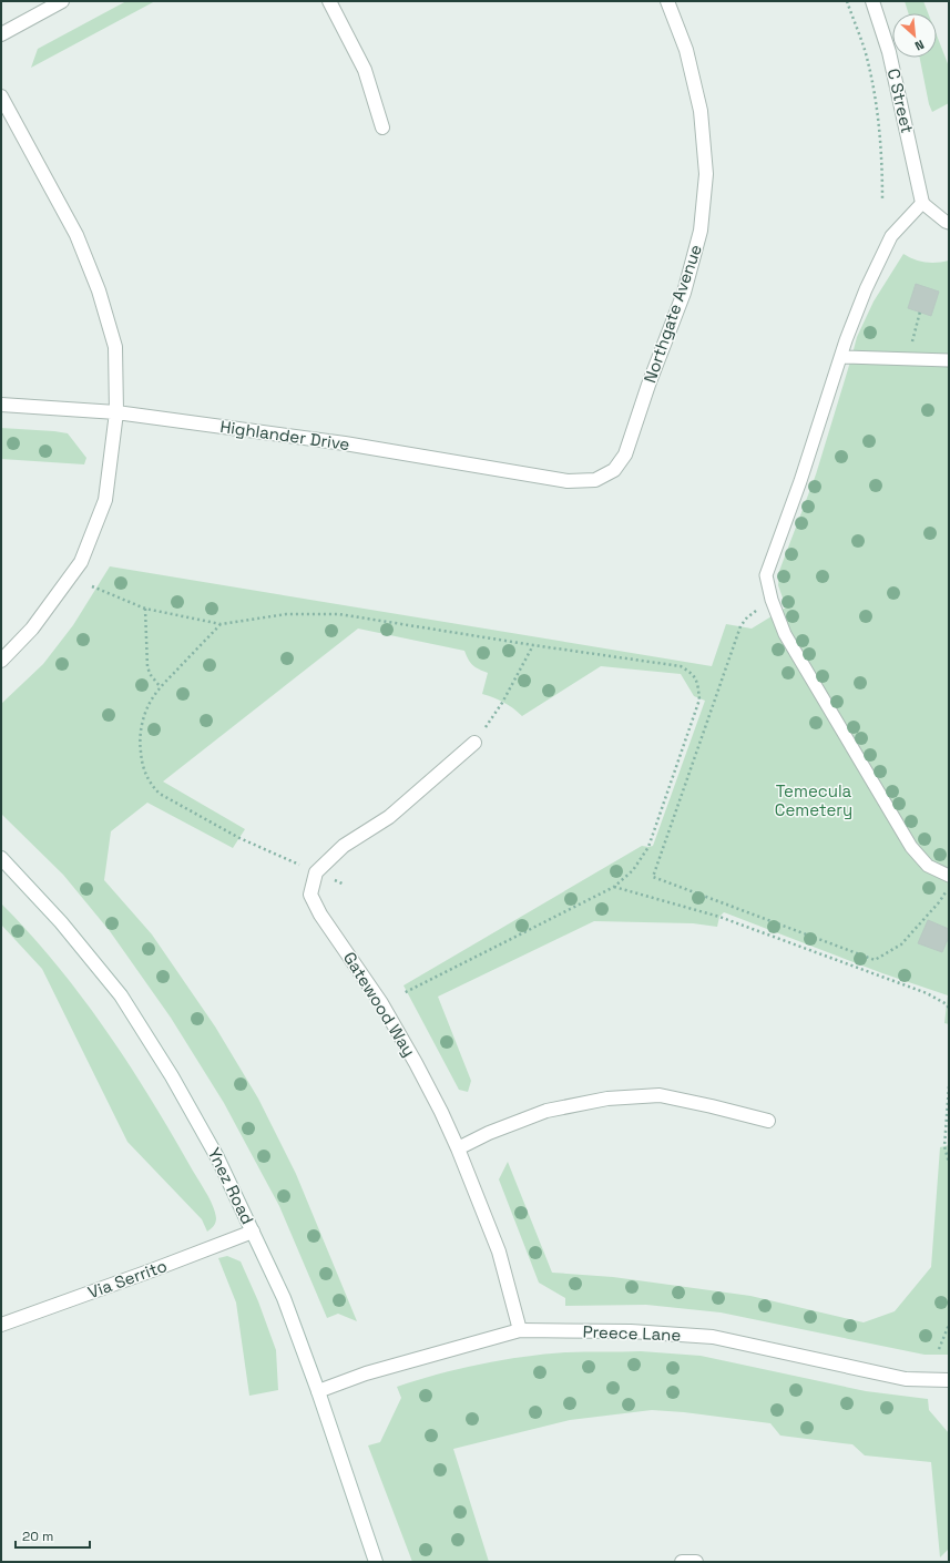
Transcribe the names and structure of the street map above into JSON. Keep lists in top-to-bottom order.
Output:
{
  "streets": {
    "street": [
      "C Street",
      "Northgate Avenue",
      "Highlander Drive",
      "Gatewood Way",
      "Ynez Road",
      "Via Serrito",
      "Preece Lane"
    ]
  },
  "crossings": [
    ["Northgate Avenue", "Highlander Drive"],
    ["Gatewood Way", "Preece Lane"],
    ["Ynez Road", "Via Serrito"],
    ["Ynez Road", "Preece Lane"]
  ],
  "parks": ["Temecula Cemetery"],
  "scale_bar": "20 m",
  "north": "bottom right"
}
